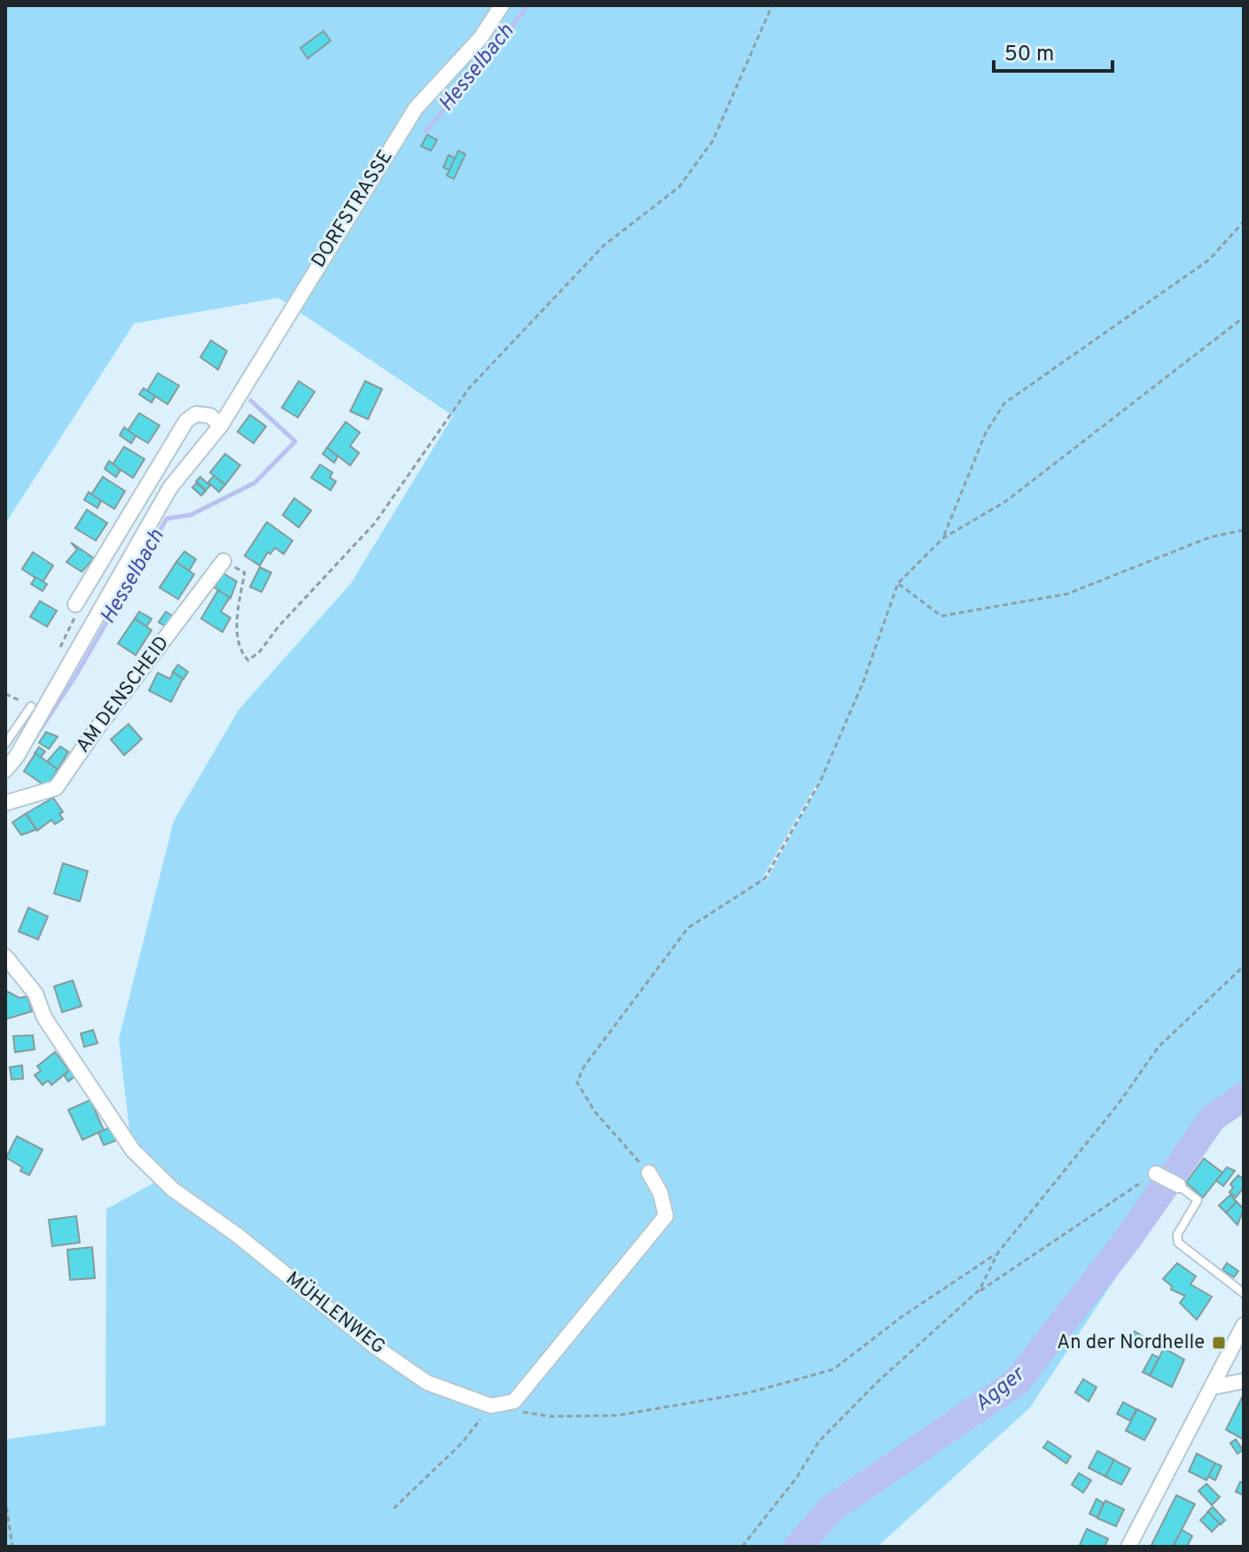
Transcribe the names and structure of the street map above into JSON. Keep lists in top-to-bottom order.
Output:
{
  "streets": {
    "street": ["DORFSTRASSE", "AM DENSCHEID", "MÜHLENWEG"]
  },
  "water": ["Hesselbach", "Agger"],
  "places": {
    "transit": ["An der Nordhelle"]
  },
  "scale_bar": "50 m"
}
